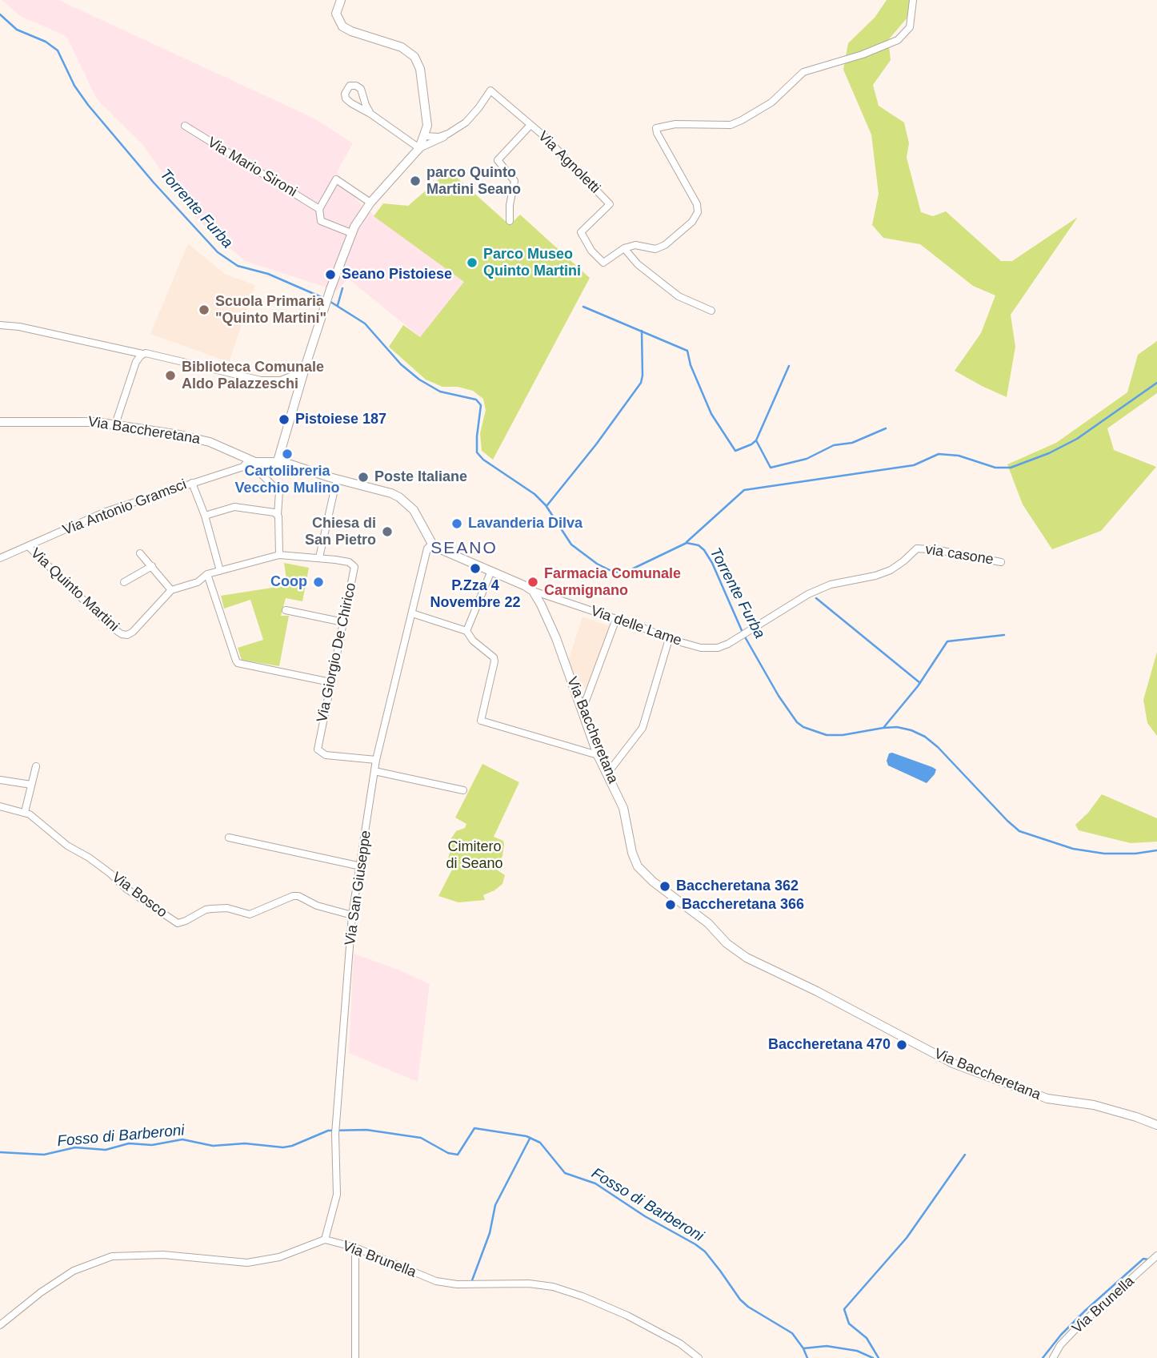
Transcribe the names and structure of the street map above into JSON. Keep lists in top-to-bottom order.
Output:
{
  "streets": {
    "street": [
      "Via Agnoletti",
      "Via Mario Sironi",
      "Via Baccheretana",
      "Via Antonio Gramsci",
      "via casone",
      "Via Quinto Martini",
      "Via delle Lame",
      "Via Giorgio De Chirico",
      "Via San Giuseppe",
      "Via Bosco",
      "Via Brunella"
    ]
  },
  "crossings": [
    ["Via Baccheretana", "Via Antonio Gramsci"],
    ["Via Baccheretana", "Via delle Lame"],
    ["Via Baccheretana", "Via San Giuseppe"],
    ["Via Antonio Gramsci", "Via Quinto Martini"],
    ["via casone", "Via delle Lame"],
    ["Via Quinto Martini", "Via Giorgio De Chirico"],
    ["Via Giorgio De Chirico", "Via San Giuseppe"],
    ["Via San Giuseppe", "Via Bosco"],
    ["Via San Giuseppe", "Via Brunella"]
  ],
  "districts": ["SEANO"],
  "water": ["Torrente Furba", "Fosso di Barberoni"],
  "parks": ["Cimitero di Seano"],
  "places": [
    "parco Quinto Martini Seano",
    "Parco Museo Quinto Martini",
    "Seano Pistoiese",
    "Scuola Primaria \"Quinto Martini\"",
    "Biblioteca Comunale Aldo Palazzeschi",
    "Pistoiese 187",
    "Cartolibreria Vecchio Mulino",
    "Poste Italiane",
    "Lavanderia Dilva",
    "Chiesa di San Pietro",
    "P.Zza 4 Novembre 22",
    "Coop",
    "Farmacia Comunale Carmignano",
    "Baccheretana 362",
    "Baccheretana 366",
    "Baccheretana 470"
  ]
}
